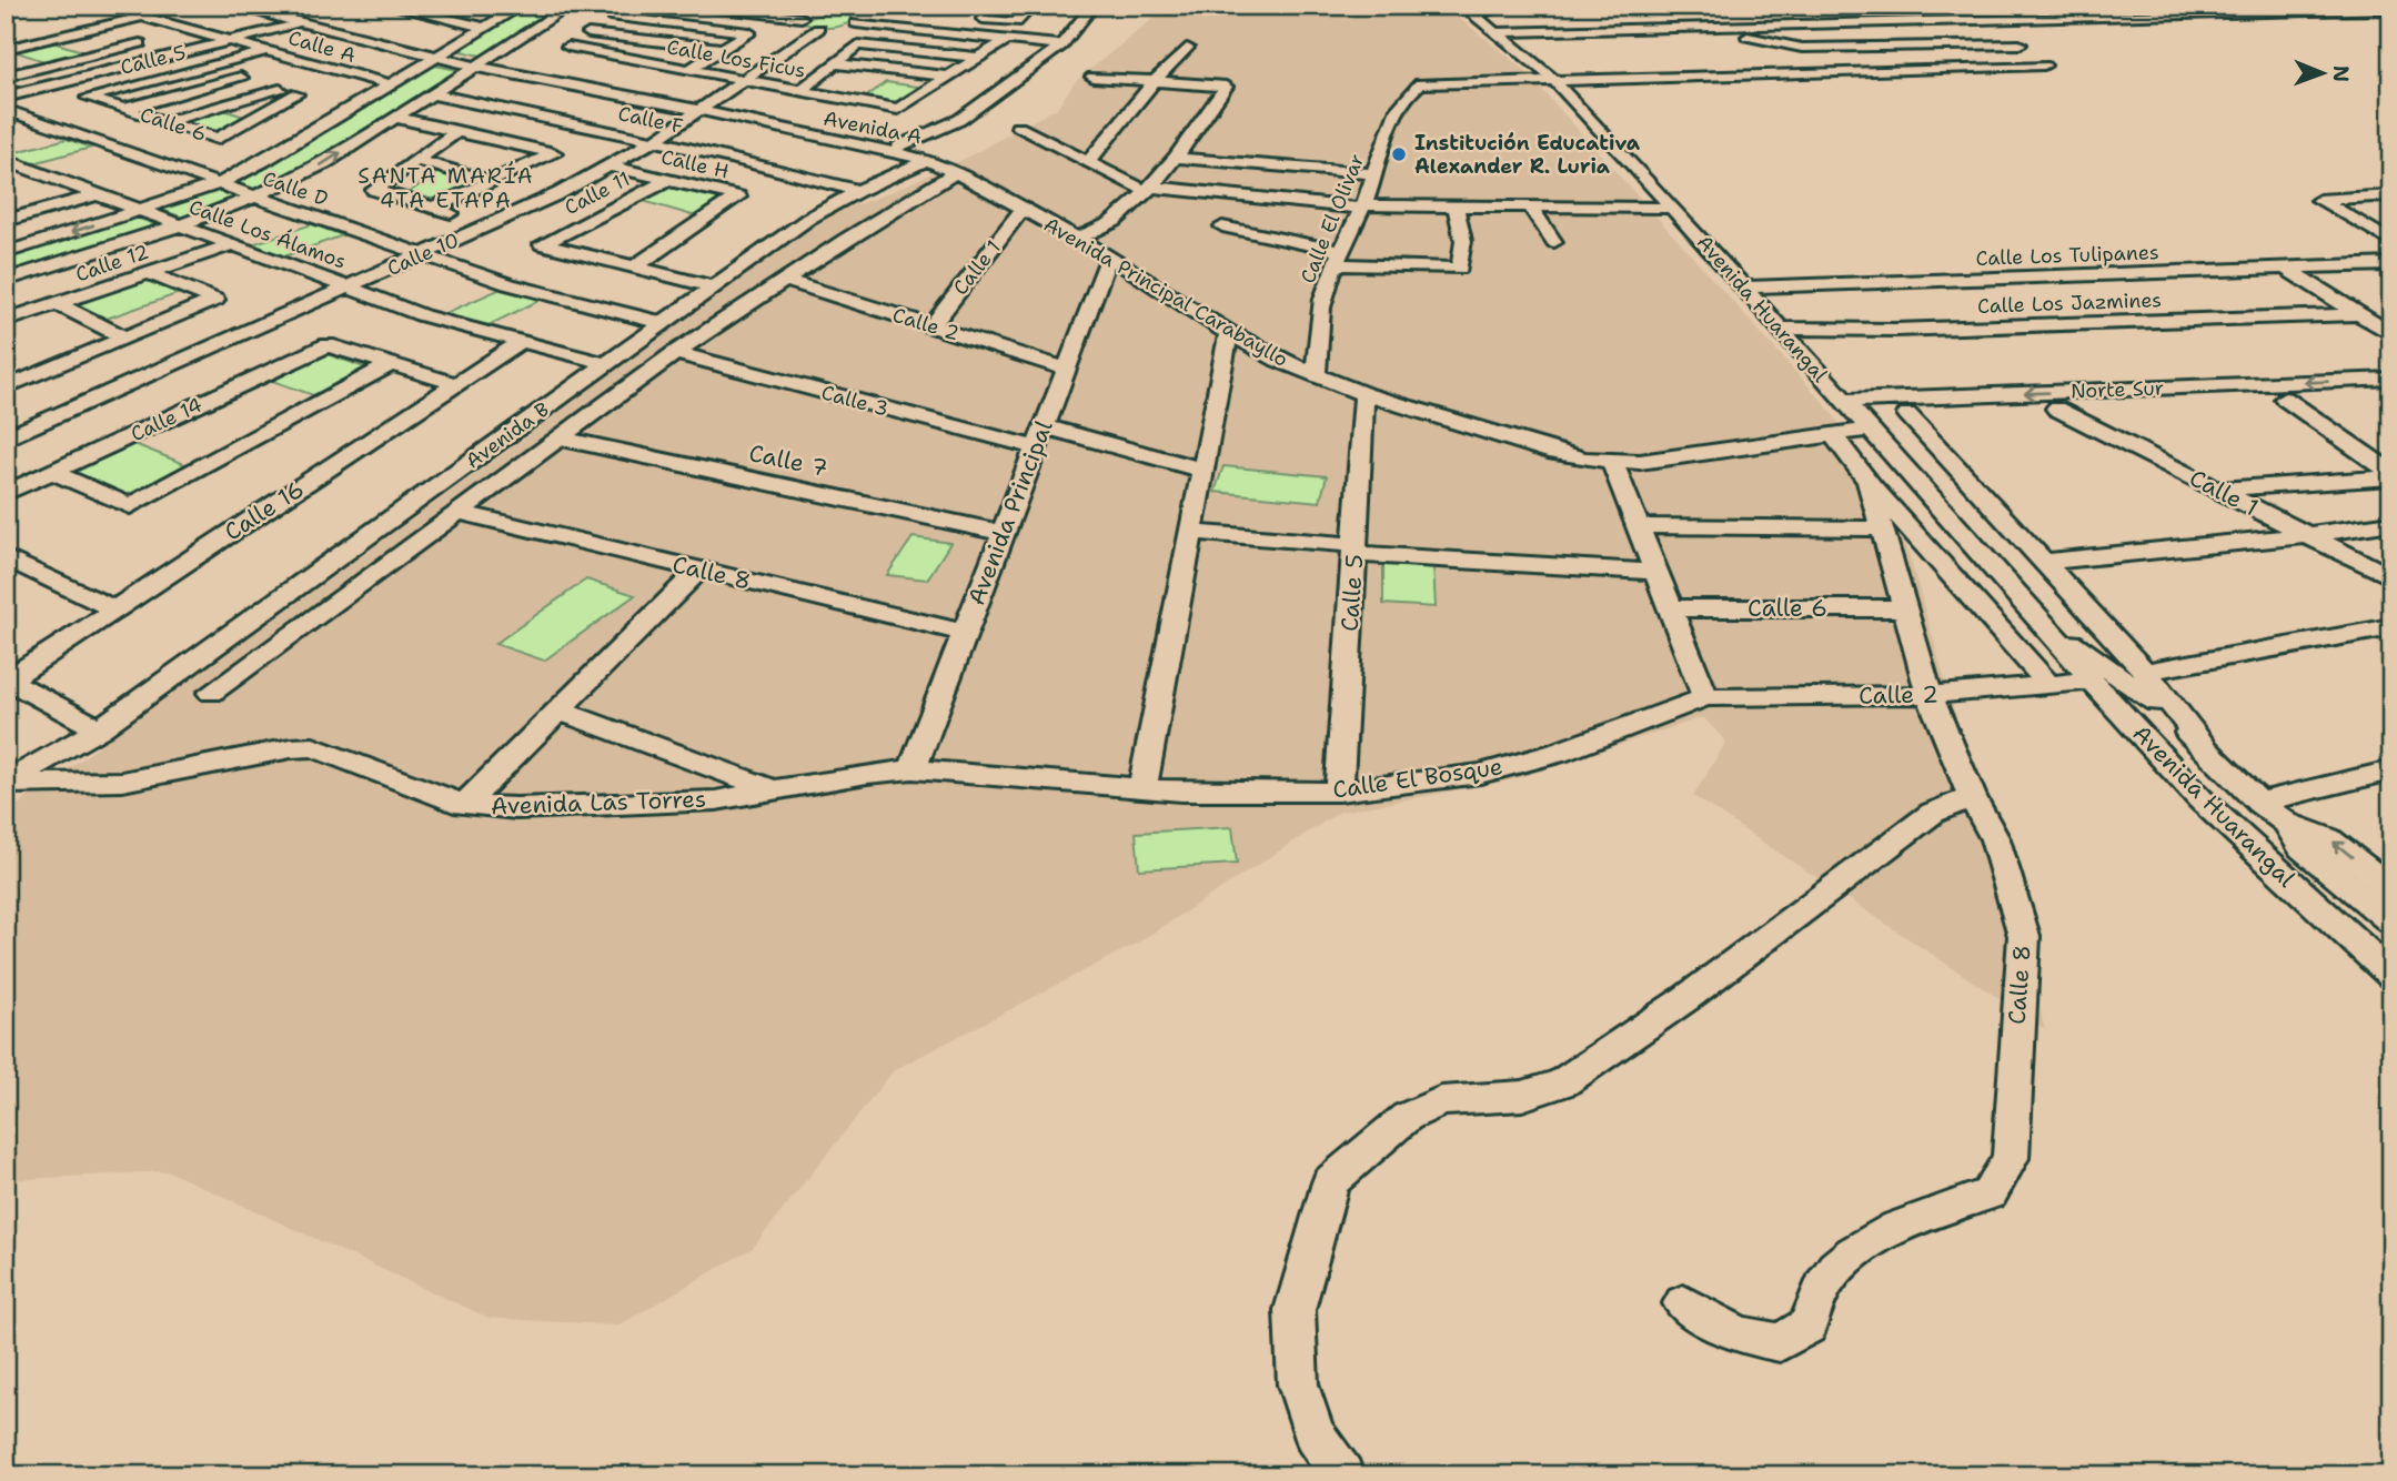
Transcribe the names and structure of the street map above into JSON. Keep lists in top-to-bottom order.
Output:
{
  "streets": {
    "street": [
      "Calle A",
      "Calle Los Ficus",
      "Calle 5",
      "Calle F",
      "Calle 6",
      "Avenida A",
      "Calle H",
      "Calle D",
      "Calle 11",
      "Calle El Olivar",
      "Calle Los Álamos",
      "Calle 10",
      "Calle Los Tulipanes",
      "Calle 12",
      "Calle 1",
      "Avenida Principal Carabayllo",
      "Calle Los Jazmines",
      "Avenida Huarangal",
      "Calle 2",
      "Norte Sur",
      "Calle 3",
      "Calle 14",
      "Avenida B",
      "Calle 7",
      "Calle 16",
      "Avenida Principal",
      "Calle 8",
      "Calle El Bosque",
      "Avenida Las Torres"
    ]
  },
  "crossings": [
    ["Calle A", "Calle 5"],
    ["Calle Los Ficus", "Calle 10"],
    ["Calle 5", "Avenida A"],
    ["Calle 5", "Avenida Principal Carabayllo"],
    ["Calle 5", "Calle El Bosque"],
    ["Calle F", "Calle 10"],
    ["Calle F", "Avenida B"],
    ["Calle 6", "Calle 8"],
    ["Avenida A", "Calle 10"],
    ["Avenida A", "Avenida Principal Carabayllo"],
    ["Avenida A", "Avenida B"],
    ["Calle H", "Calle 11"],
    ["Calle H", "Calle 10"],
    ["Calle D", "Calle 10"],
    ["Calle D", "Avenida B"],
    ["Calle El Olivar", "Avenida Principal Carabayllo"],
    ["Calle El Olivar", "Avenida Huarangal"],
    ["Calle Los Álamos", "Calle 10"],
    ["Calle Los Álamos", "Calle 12"],
    ["Calle Los Álamos", "Avenida B"],
    ["Calle Los Álamos", "Calle 16"],
    ["Calle Los Tulipanes", "Avenida Huarangal"],
    ["Calle 1", "Avenida Principal Carabayllo"],
    ["Calle 1", "Calle 2"],
    ["Calle 1", "Norte Sur"],
    ["Avenida Principal Carabayllo", "Avenida Huarangal"],
    ["Avenida Principal Carabayllo", "Norte Sur"],
    ["Avenida Principal Carabayllo", "Avenida B"],
    ["Avenida Principal Carabayllo", "Avenida Principal"],
    ["Avenida Principal Carabayllo", "Calle 8"],
    ["Calle Los Jazmines", "Avenida Huarangal"],
    ["Avenida Huarangal", "Calle 2"],
    ["Avenida Huarangal", "Norte Sur"],
    ["Avenida Huarangal", "Calle 8"],
    ["Calle 2", "Avenida B"],
    ["Calle 2", "Avenida Principal"],
    ["Calle 2", "Calle 8"],
    ["Calle 2", "Calle El Bosque"],
    ["Norte Sur", "Calle 8"],
    ["Calle 3", "Avenida B"],
    ["Calle 3", "Avenida Principal"],
    ["Avenida B", "Calle 7"],
    ["Avenida B", "Calle 8"],
    ["Avenida B", "Avenida Las Torres"],
    ["Calle 7", "Avenida Principal"],
    ["Avenida Principal", "Calle 8"],
    ["Avenida Principal", "Calle El Bosque"],
    ["Avenida Principal", "Avenida Las Torres"],
    ["Calle El Bosque", "Avenida Las Torres"]
  ],
  "districts": ["SANTA MARÍA 4TA ETAPA"],
  "places": ["Institución Educativa Alexander R. Luria"],
  "north": "right"
}
